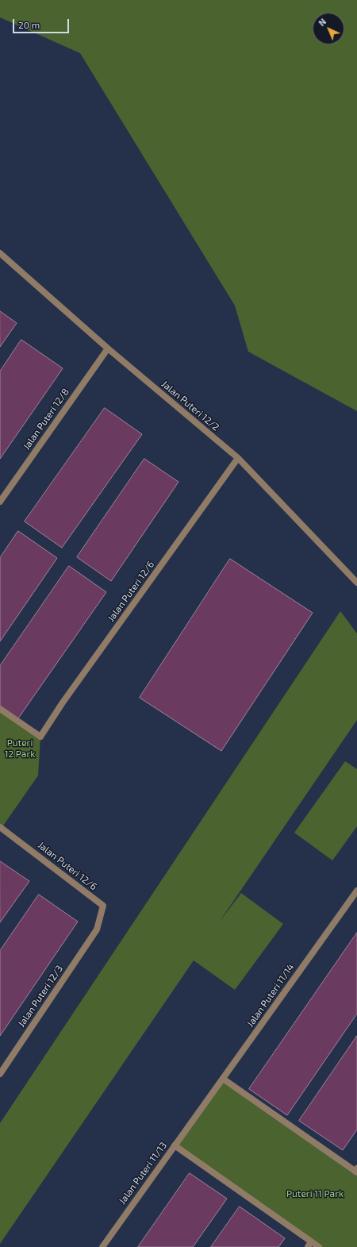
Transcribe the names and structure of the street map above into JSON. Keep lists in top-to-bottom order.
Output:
{
  "streets": {
    "street": [
      "Jalan Puteri 12/2",
      "Jalan Puteri 12/8",
      "Jalan Puteri 12/6",
      "Jalan Puteri 11/14",
      "Jalan Puteri 12/3",
      "Jalan Puteri 11/13"
    ]
  },
  "crossings": [
    ["Jalan Puteri 12/2", "Jalan Puteri 12/8"],
    ["Jalan Puteri 12/2", "Jalan Puteri 12/6"],
    ["Jalan Puteri 12/6", "Jalan Puteri 12/3"],
    ["Jalan Puteri 11/14", "Jalan Puteri 11/13"]
  ],
  "parks": ["Puteri 12 Park", "Puteri 11 Park"],
  "scale_bar": "20 m",
  "north": "top left"
}
